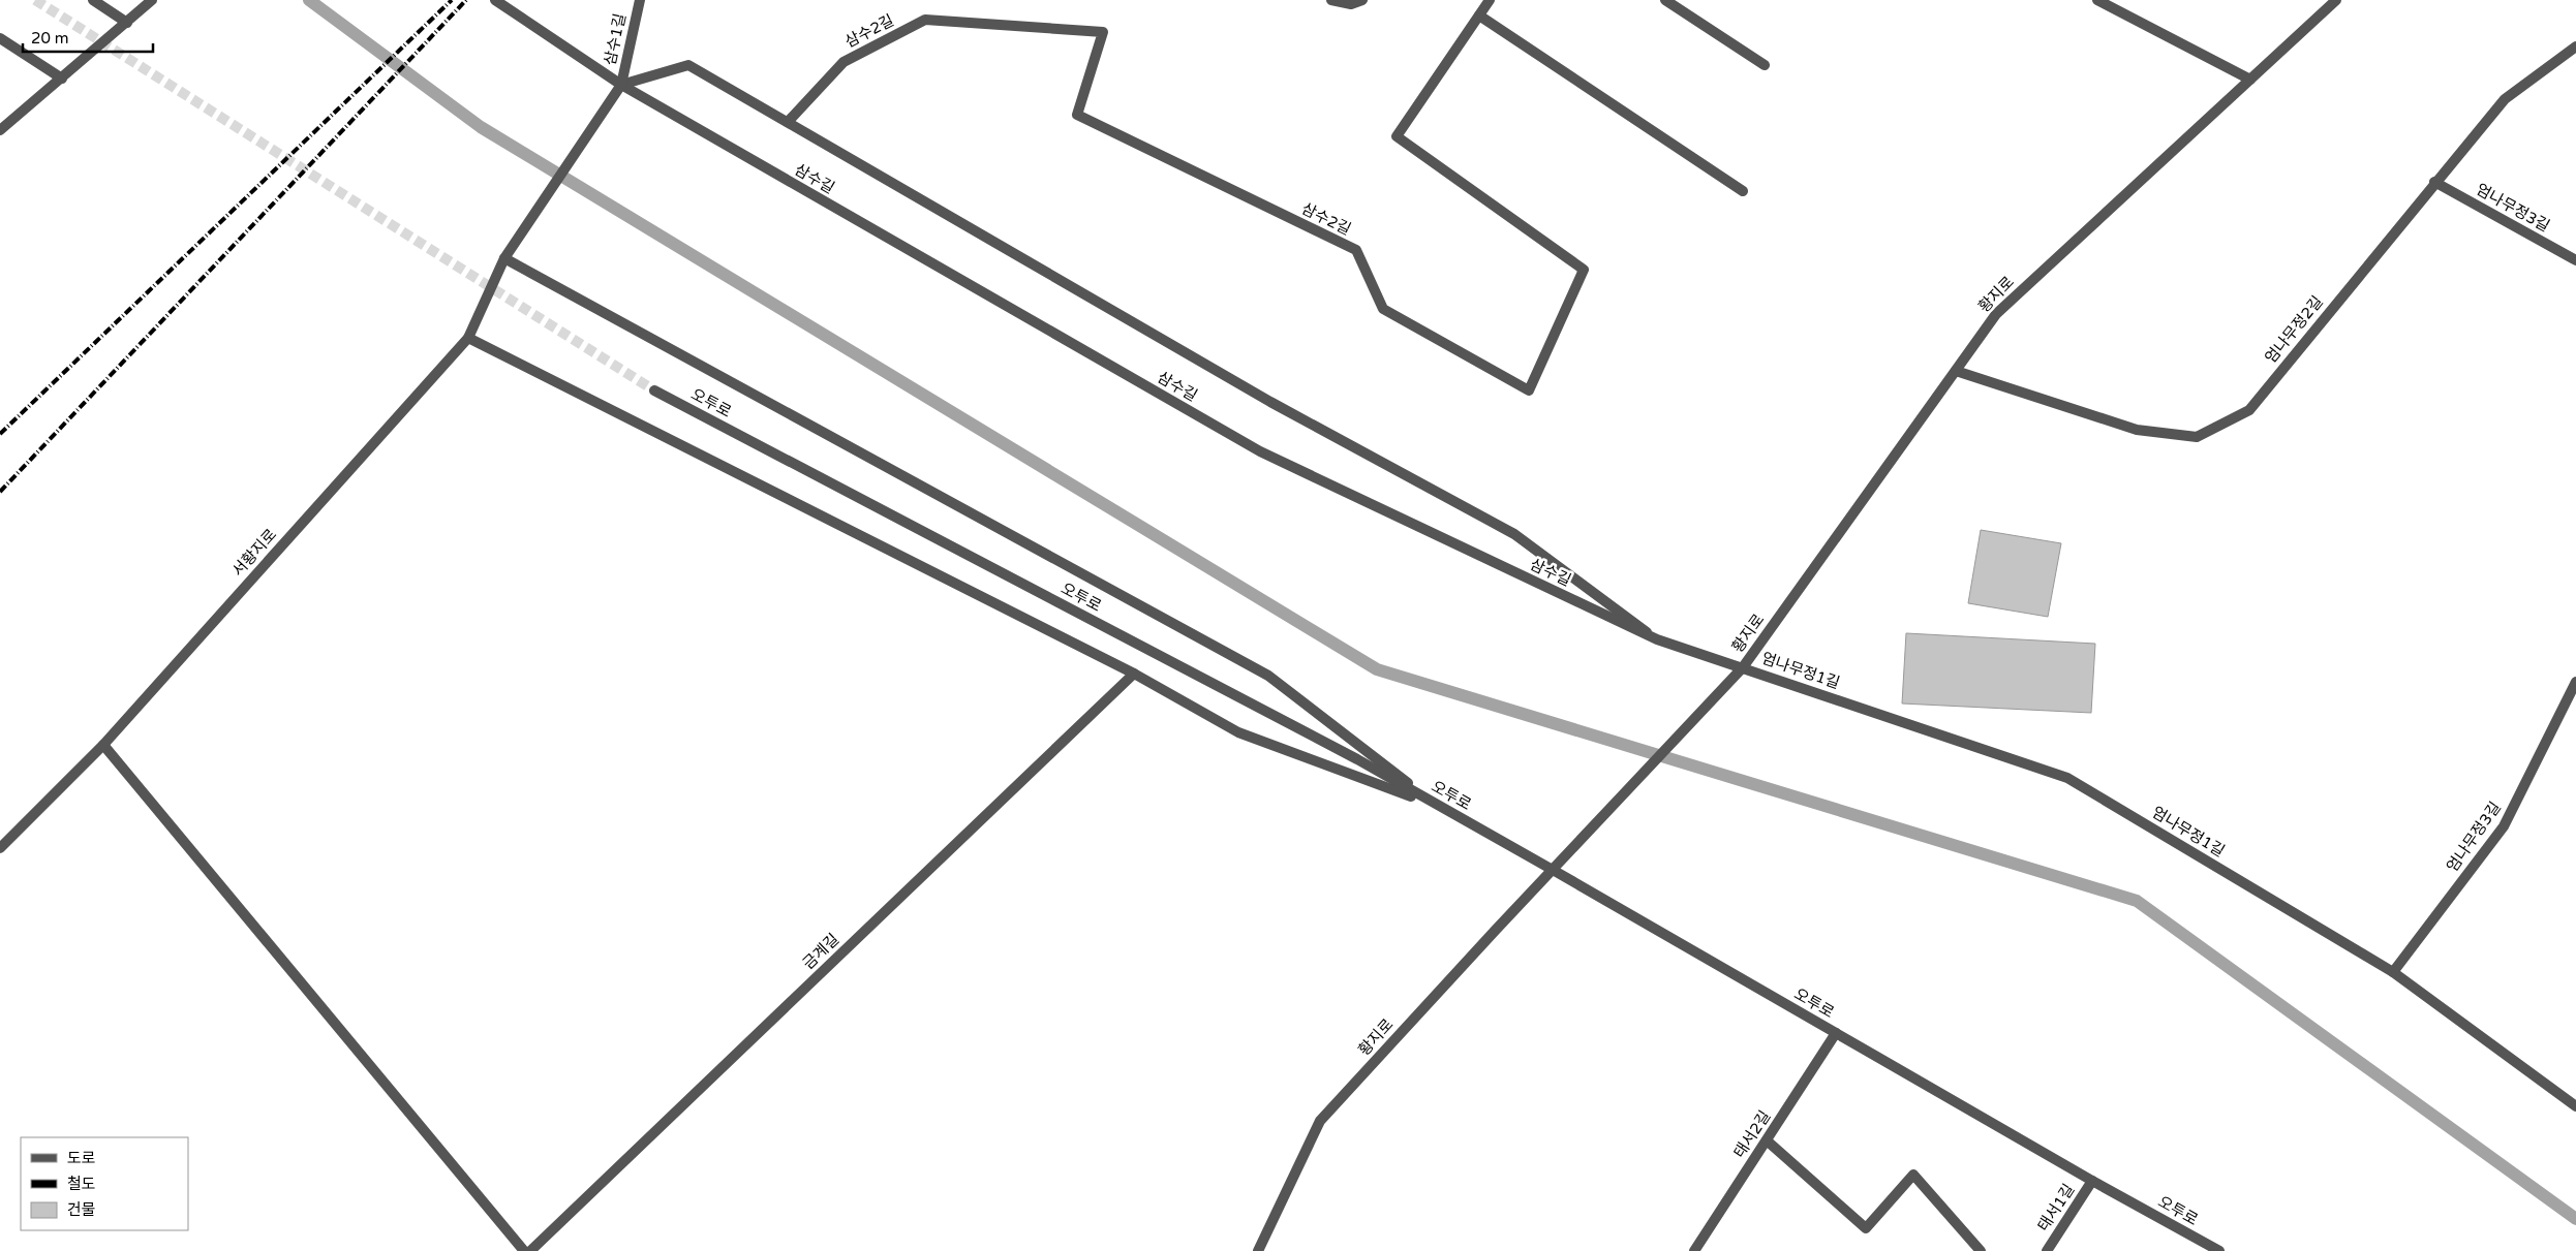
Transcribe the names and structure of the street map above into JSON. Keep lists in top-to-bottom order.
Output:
{
  "streets": {
    "street": [
      "삼수2길",
      "삼수1길",
      "삼수길",
      "엄나무정3길",
      "황지로",
      "엄나무정2길",
      "오투로",
      "서황지로",
      "엄나무정1길",
      "금계길",
      "태서2길",
      "태서1길"
    ]
  },
  "crossings": [
    ["삼수1길", "삼수길"],
    ["삼수1길", "서황지로"],
    ["삼수길", "황지로"],
    ["삼수길", "서황지로"],
    ["삼수길", "엄나무정1길"],
    ["엄나무정3길", "엄나무정2길"],
    ["엄나무정3길", "엄나무정1길"],
    ["황지로", "엄나무정2길"],
    ["황지로", "오투로"],
    ["황지로", "엄나무정1길"],
    ["오투로", "태서2길"],
    ["오투로", "태서1길"]
  ],
  "legend": ["도로", "철도", "건물"],
  "scale_bar": "20 m"
}
